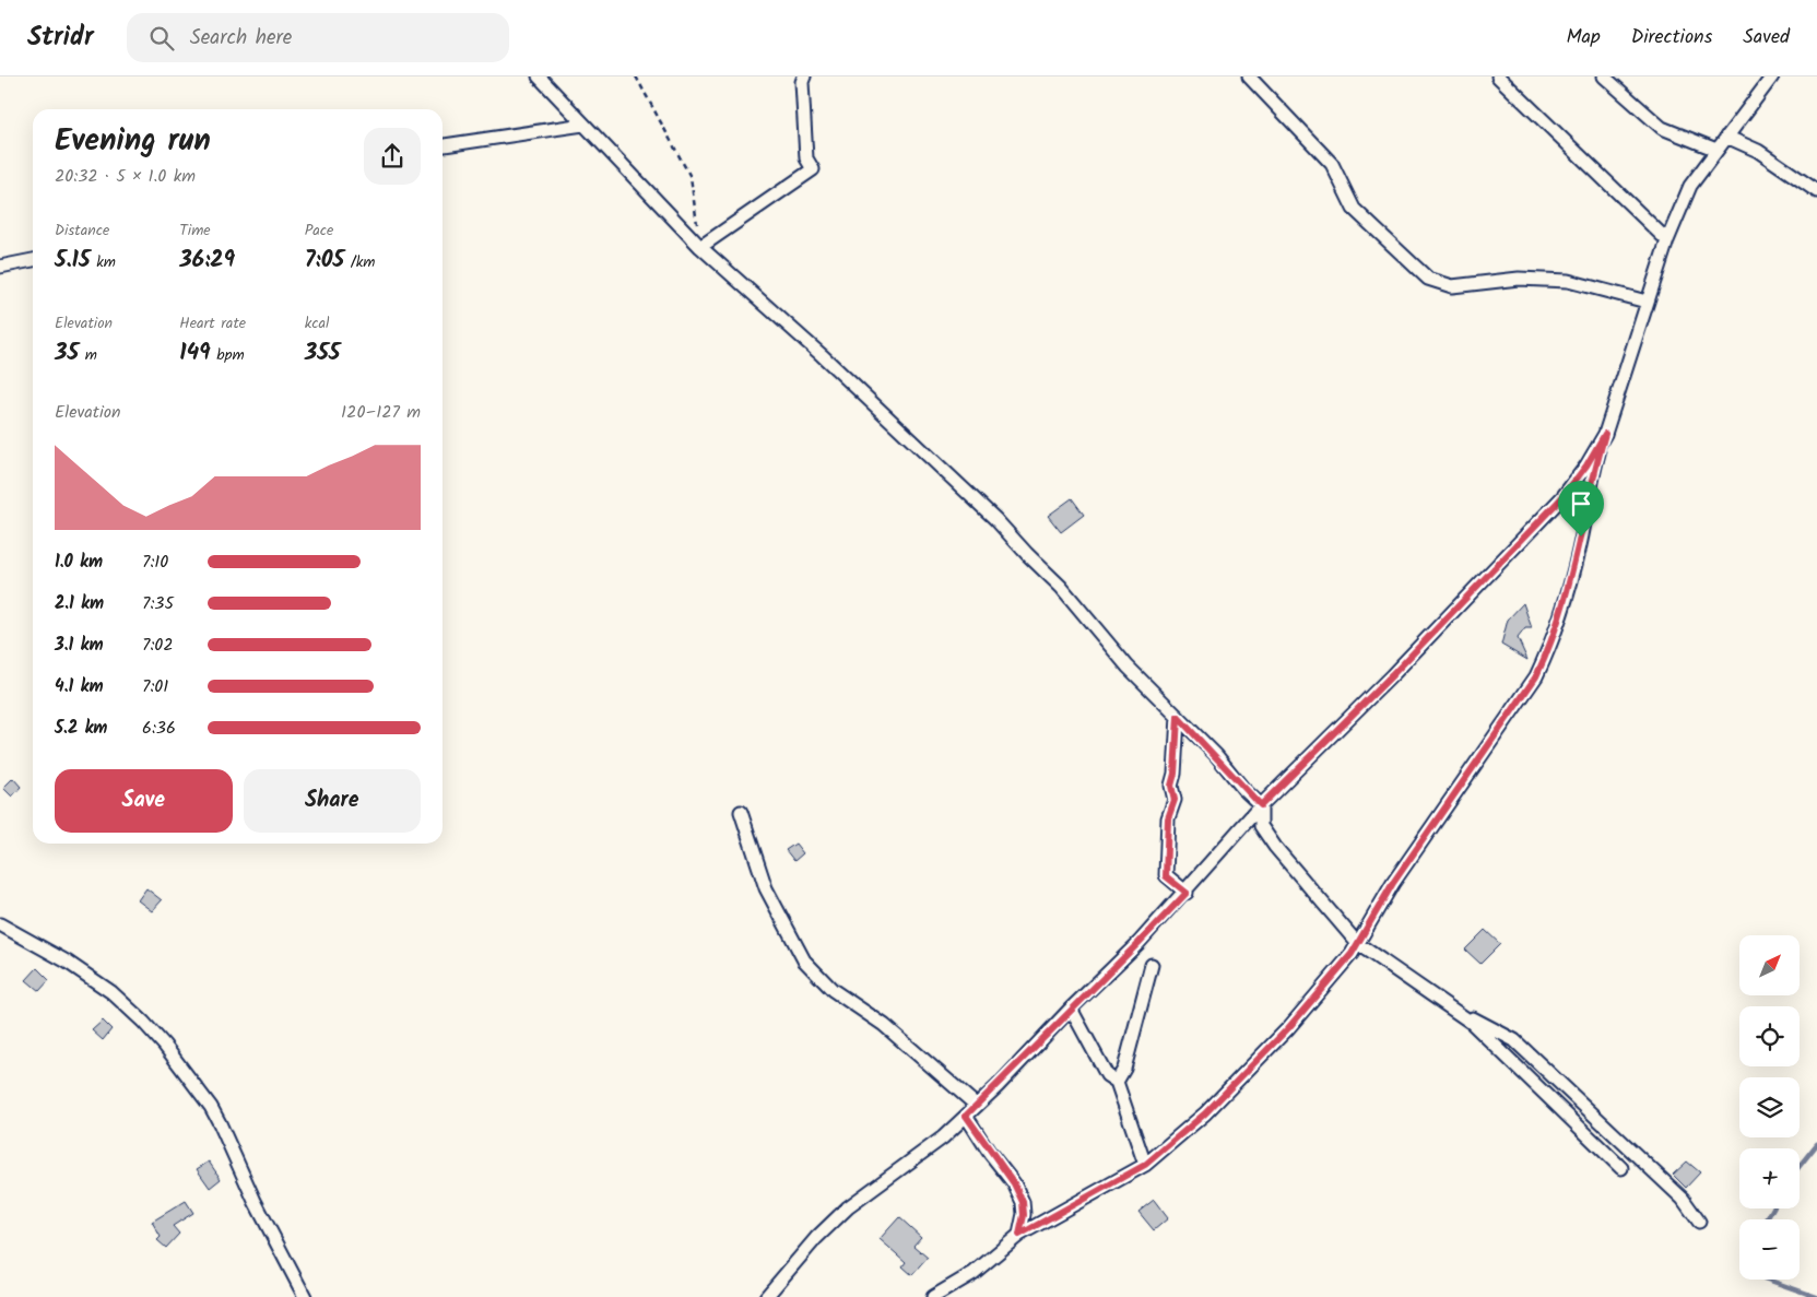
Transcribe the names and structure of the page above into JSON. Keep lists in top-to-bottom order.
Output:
{
  "north": "top right",
  "page": {
    "header": "Stridr",
    "search": "Search here",
    "nav": ["Map", "Directions", "Saved"],
    "heading": ["Evening run", "20:32 · 5 × 1.0 km"],
    "stats": [
      ["Distance", "5.15 km"],
      ["Time", "36:29"],
      ["Pace", "7:05 /km"],
      ["Elevation", "35 m"],
      ["Heart rate", "149 bpm"],
      ["kcal", "355"]
    ],
    "chart": ["Elevation", "120–127 m"],
    "list": [
      {
        "name": "1.0 km",
        "note": "7:10"
      },
      {
        "name": "2.1 km",
        "note": "7:35"
      },
      {
        "name": "3.1 km",
        "note": "7:02"
      },
      {
        "name": "4.1 km",
        "note": "7:01"
      },
      {
        "name": "5.2 km",
        "note": "6:36"
      }
    ],
    "buttons": ["Save", "Share"],
    "map_buttons": ["+", "−"]
  }
}
